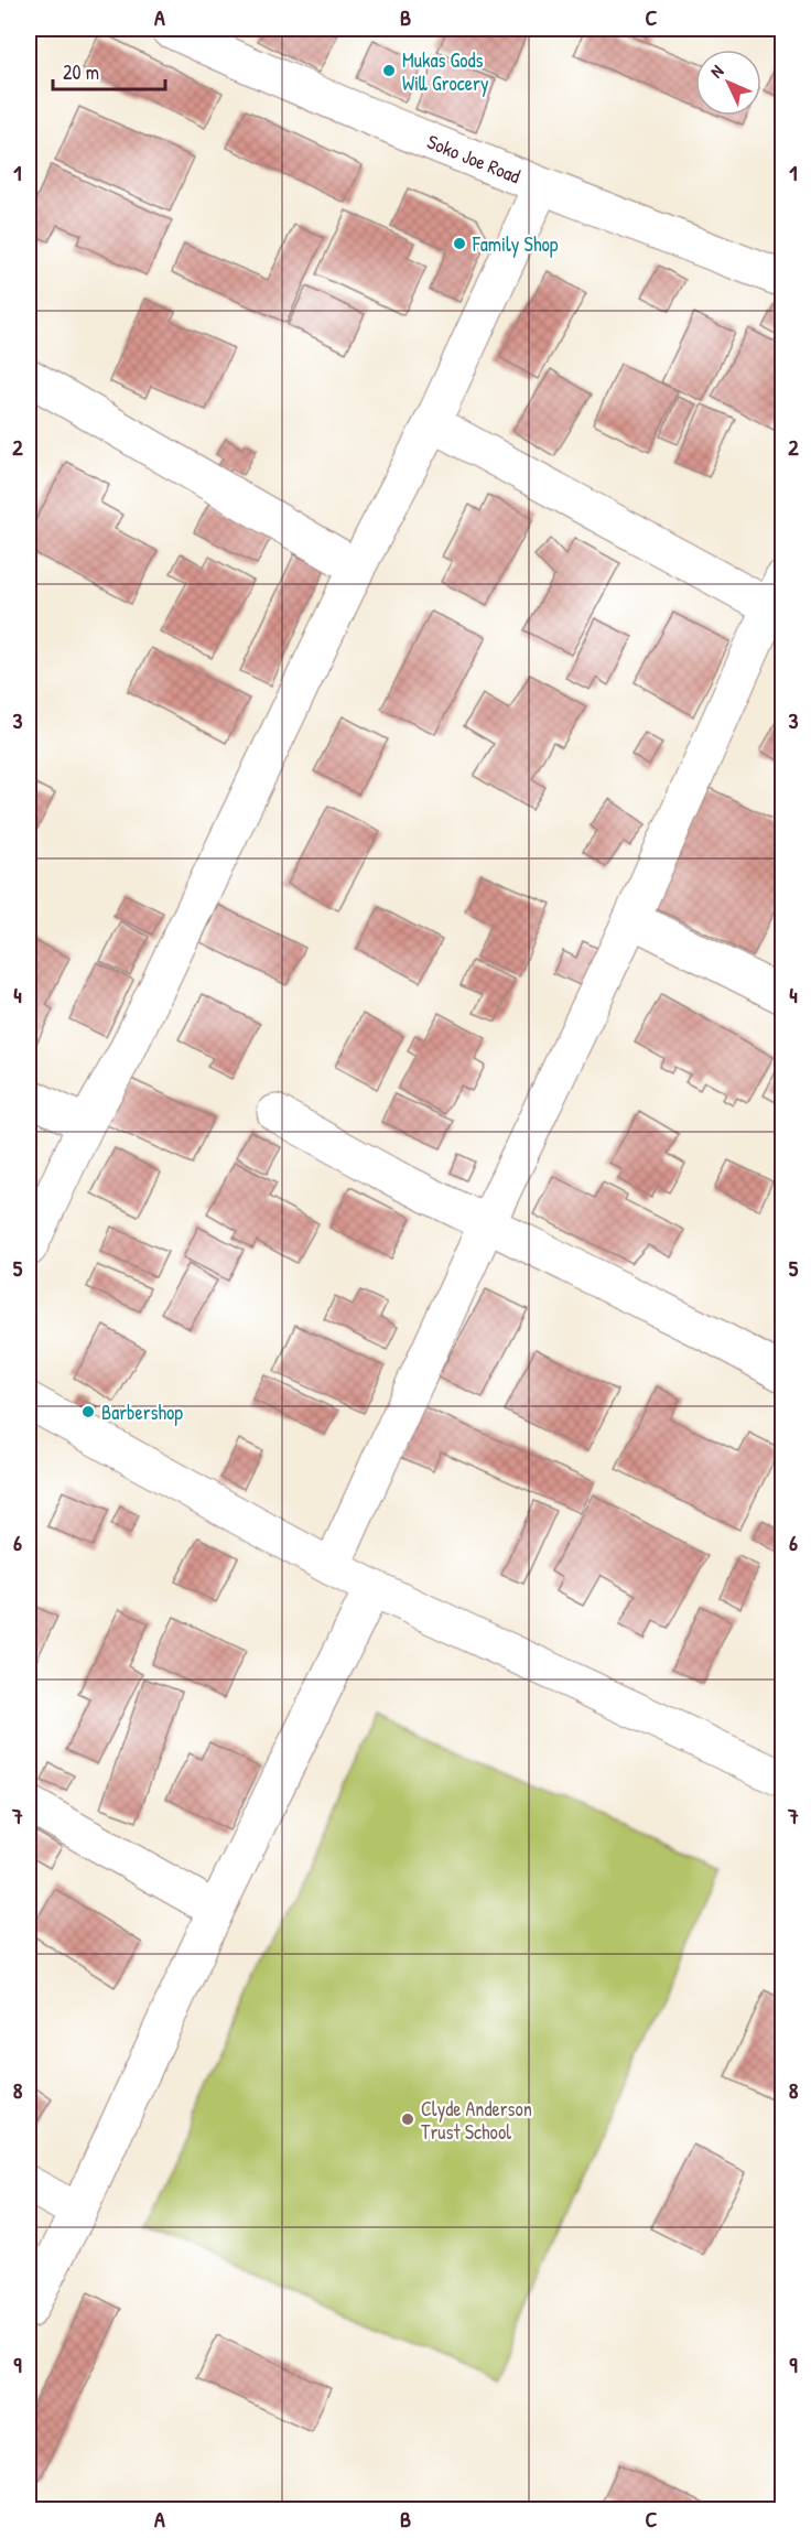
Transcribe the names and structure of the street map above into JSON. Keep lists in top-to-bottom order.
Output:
{
  "streets": {
    "street": ["Soko Joe Road"]
  },
  "places": [
    "Mukas Gods Will Grocery",
    "Family Shop",
    "Barbershop",
    "Clyde Anderson Trust School"
  ],
  "scale_bar": "20 m",
  "north": "top left",
  "grid": {
    "columns": ["A", "B", "C"],
    "rows": [
      "1",
      "2",
      "3",
      "4",
      "5",
      "6",
      "7",
      "8",
      "9"
    ]
  }
}
